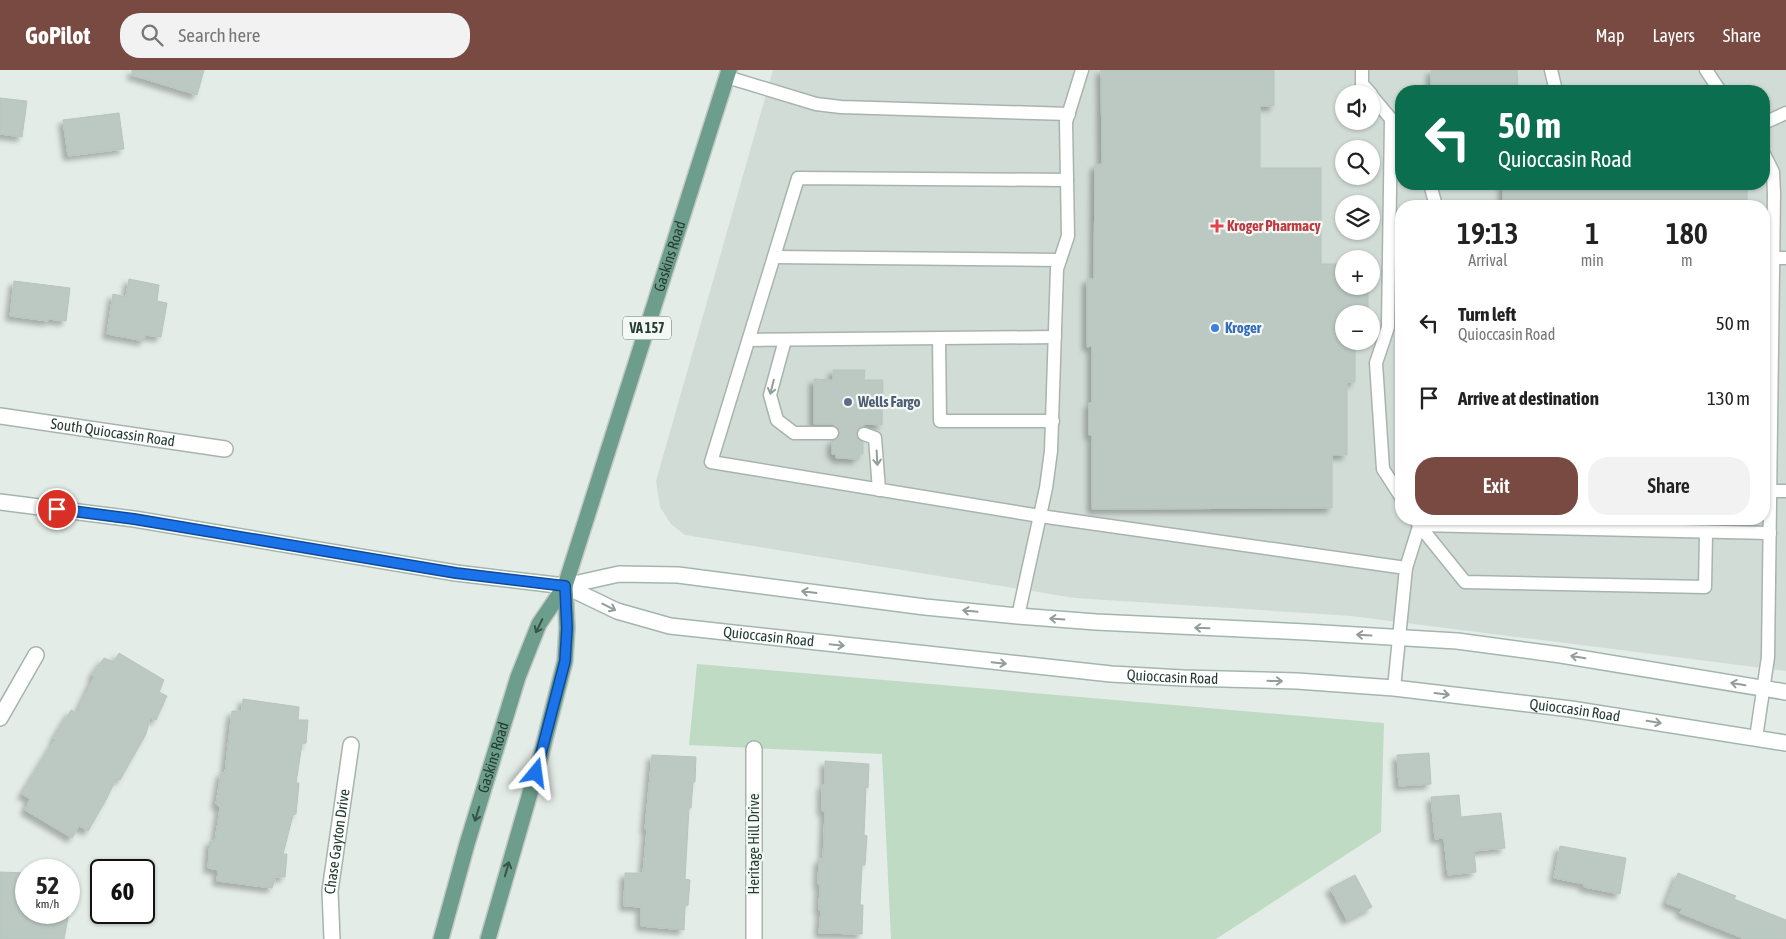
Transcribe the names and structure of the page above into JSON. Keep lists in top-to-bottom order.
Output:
{
  "streets": {
    "main road": [
      "Gaskins Road",
      "VA 157",
      "South Quiocassin Road",
      "Quioccasin Road",
      "Chase Gayton Drive",
      "Heritage Hill Drive"
    ]
  },
  "crossings": [
    ["Gaskins Road", "Quioccasin Road"]
  ],
  "places": {
    "health": ["Kroger Pharmacy"],
    "other": ["Kroger", "Wells Fargo"]
  },
  "page": {
    "header": "GoPilot",
    "search": "Search here",
    "nav": ["Map", "Layers", "Share"],
    "map_buttons": ["+", "−"],
    "turn": ["50 m", "Quioccasin Road"],
    "eta": [
      "19:13",
      "Arrival",
      "1",
      "min",
      "180",
      "m"
    ],
    "list": [
      {
        "name": "Turn left",
        "note": "Quioccasin Road",
        "value": "50 m"
      },
      {
        "name": "Arrive at destination",
        "value": "130 m"
      }
    ],
    "buttons": ["Exit", "Share"],
    "speed": "52 km/h",
    "limit": "60"
  }
}
